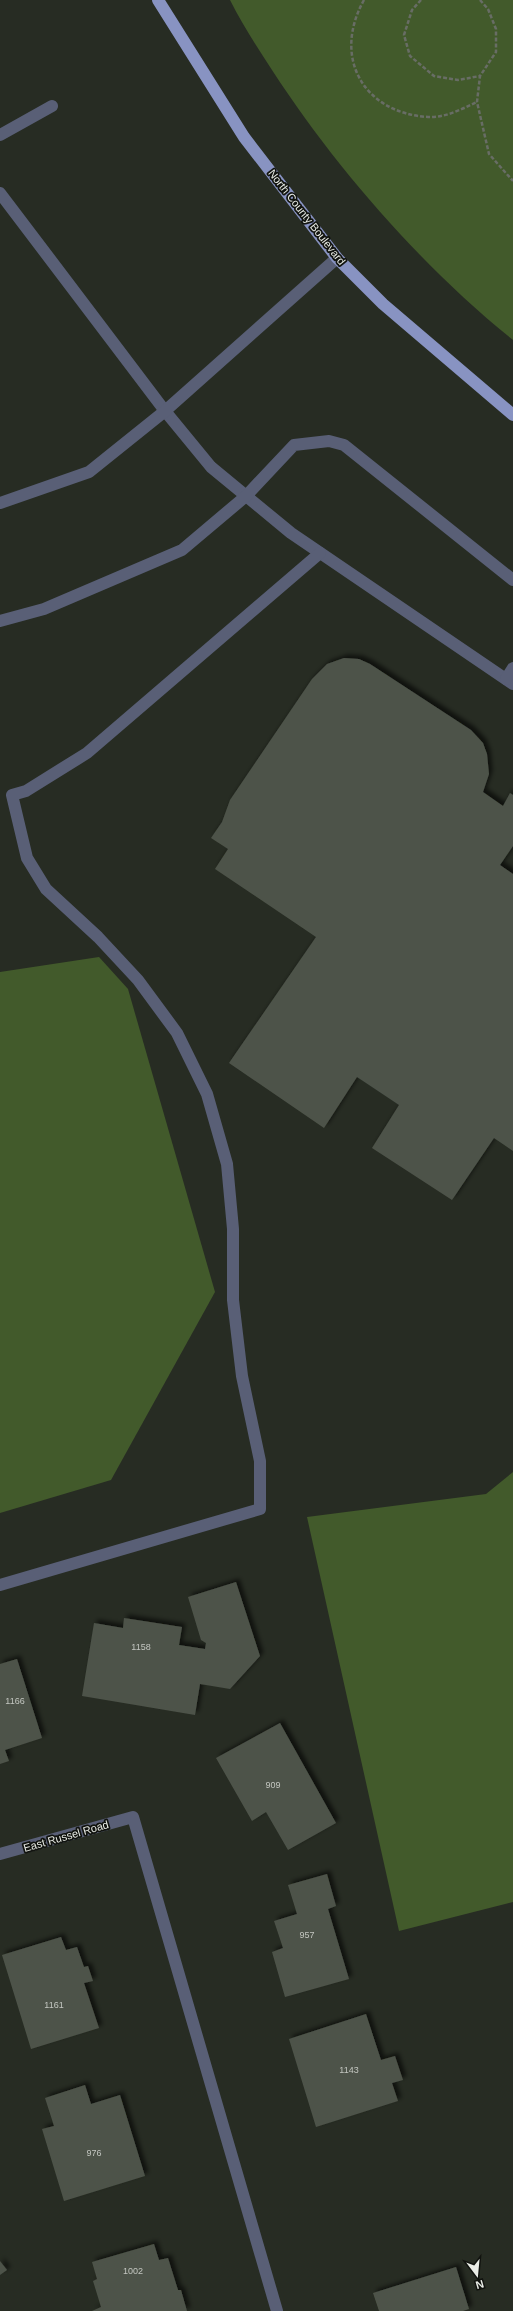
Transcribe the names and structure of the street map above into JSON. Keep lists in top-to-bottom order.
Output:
{
  "streets": {
    "main road": ["North County Boulevard"],
    "street": ["East Russel Road"]
  },
  "house_numbers": [
    "1158",
    "1166",
    "909",
    "957",
    "1161",
    "1143",
    "976",
    "1002"
  ],
  "north": "bottom"
}
